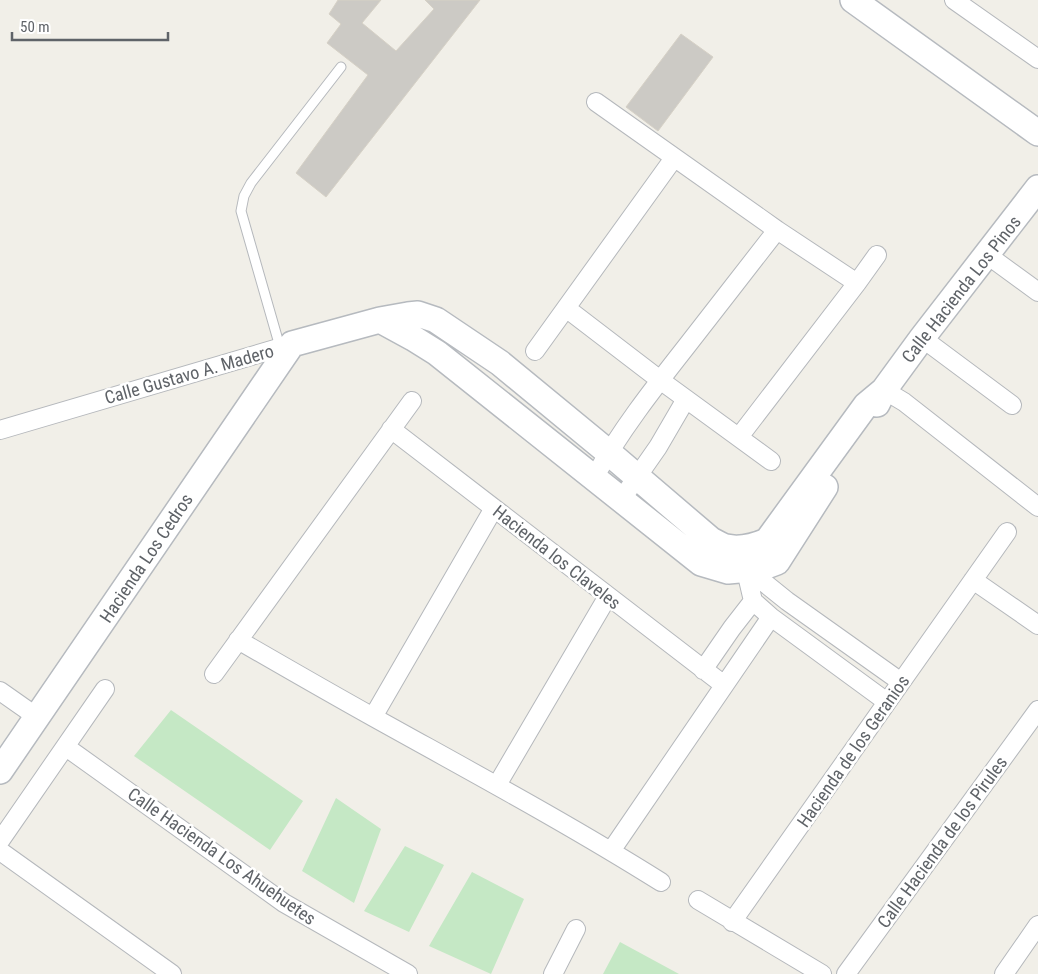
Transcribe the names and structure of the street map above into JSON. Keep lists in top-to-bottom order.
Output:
{
  "streets": {
    "main road": ["Calle Hacienda Los Pinos", "Calle Gustavo A. Madero", "Hacienda Los Cedros"],
    "street": [
      "Hacienda los Claveles",
      "Hacienda de los Geranios",
      "Calle Hacienda de los Pirules",
      "Calle Hacienda Los Ahuehuetes"
    ]
  },
  "crossings": [
    ["Calle Hacienda Los Pinos", "Calle Gustavo A. Madero"],
    ["Calle Gustavo A. Madero", "Hacienda Los Cedros"]
  ],
  "scale_bar": "50 m"
}
